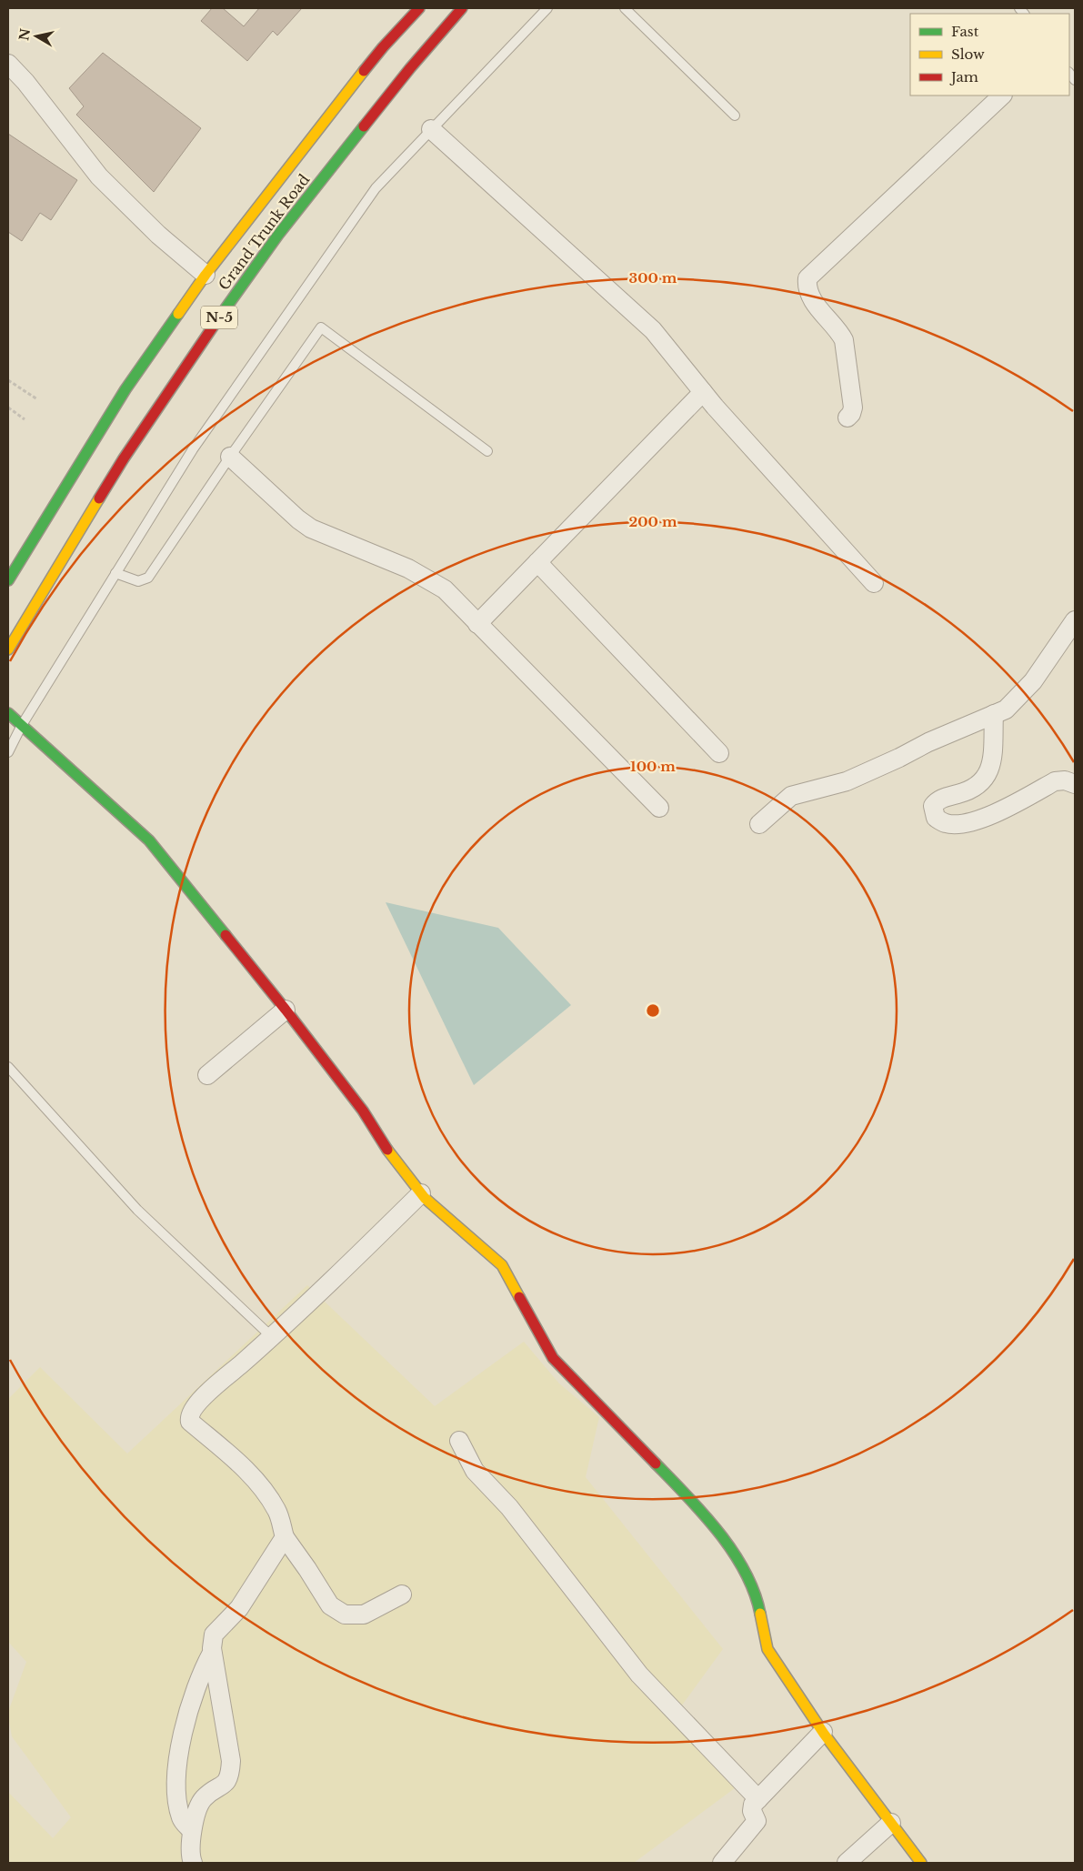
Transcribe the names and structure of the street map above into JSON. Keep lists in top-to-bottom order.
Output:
{
  "streets": {
    "main road": ["Grand Trunk Road", "N-5"]
  },
  "legend": ["Fast", "Slow", "Jam"],
  "north": "left",
  "rings": ["300 m", "200 m", "100 m"]
}
